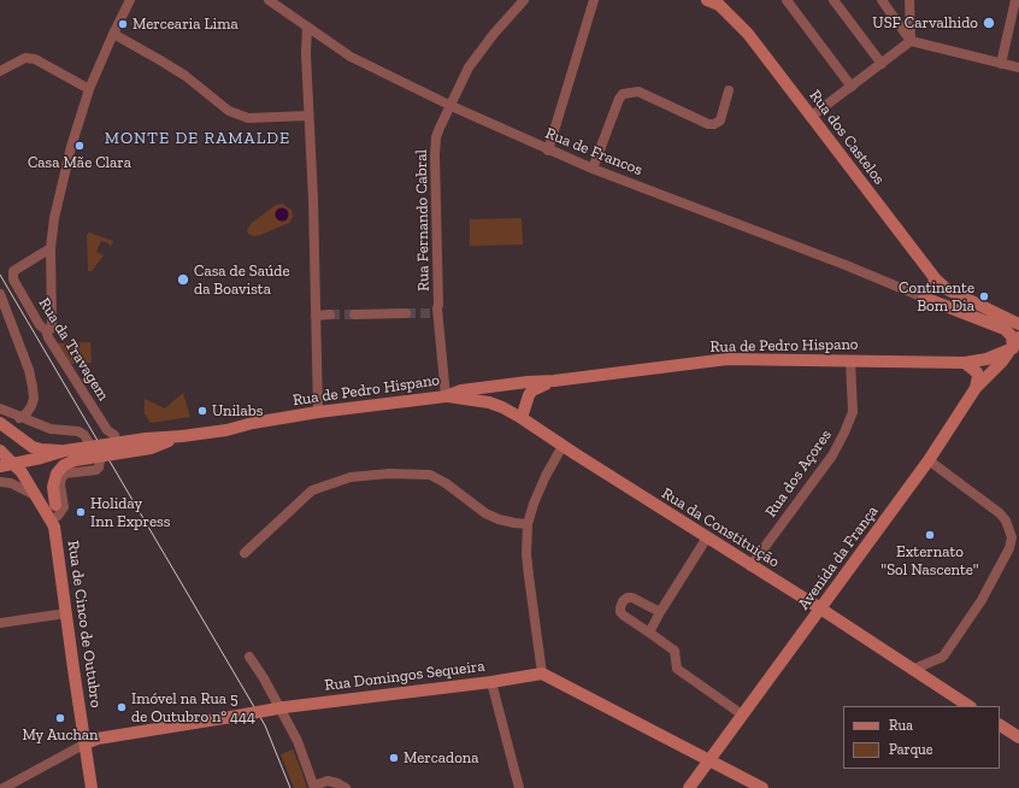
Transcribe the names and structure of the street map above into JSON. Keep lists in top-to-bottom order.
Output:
{
  "streets": {
    "main road": [
      "Rua dos Castelos",
      "Rua de Pedro Hispano",
      "Rua da Constituição",
      "Avenida da França",
      "Rua de Cinco de Outubro",
      "Rua Domingos Sequeira"
    ],
    "street": [
      "Rua de Francos",
      "Rua Fernando Cabral",
      "Rua da Travagem",
      "Rua dos Açores"
    ]
  },
  "crossings": [
    ["Rua de Francos", "Rua Fernando Cabral"],
    ["Rua Fernando Cabral", "Rua de Pedro Hispano"],
    ["Rua Fernando Cabral", "Rua da Constituição"],
    ["Rua de Pedro Hispano", "Rua dos Açores"],
    ["Rua de Pedro Hispano", "Rua da Constituição"],
    ["Rua de Pedro Hispano", "Avenida da França"],
    ["Rua de Pedro Hispano", "Rua de Cinco de Outubro"],
    ["Rua dos Açores", "Rua da Constituição"],
    ["Rua da Constituição", "Avenida da França"],
    ["Rua de Cinco de Outubro", "Rua Domingos Sequeira"]
  ],
  "districts": ["MONTE DE RAMALDE"],
  "places": [
    "USF Carvalhido",
    "Mercearia Lima",
    "Casa Mãe Clara",
    "Casa de Saúde da Boavista",
    "Continente Bom Dia",
    "Unilabs",
    "Holiday Inn Express",
    "Externato \"Sol Nascente\"",
    "Imóvel na Rua 5 de Outubro nº 444",
    "My Auchan",
    "Mercadona"
  ],
  "legend": ["Rua", "Parque"]
}
